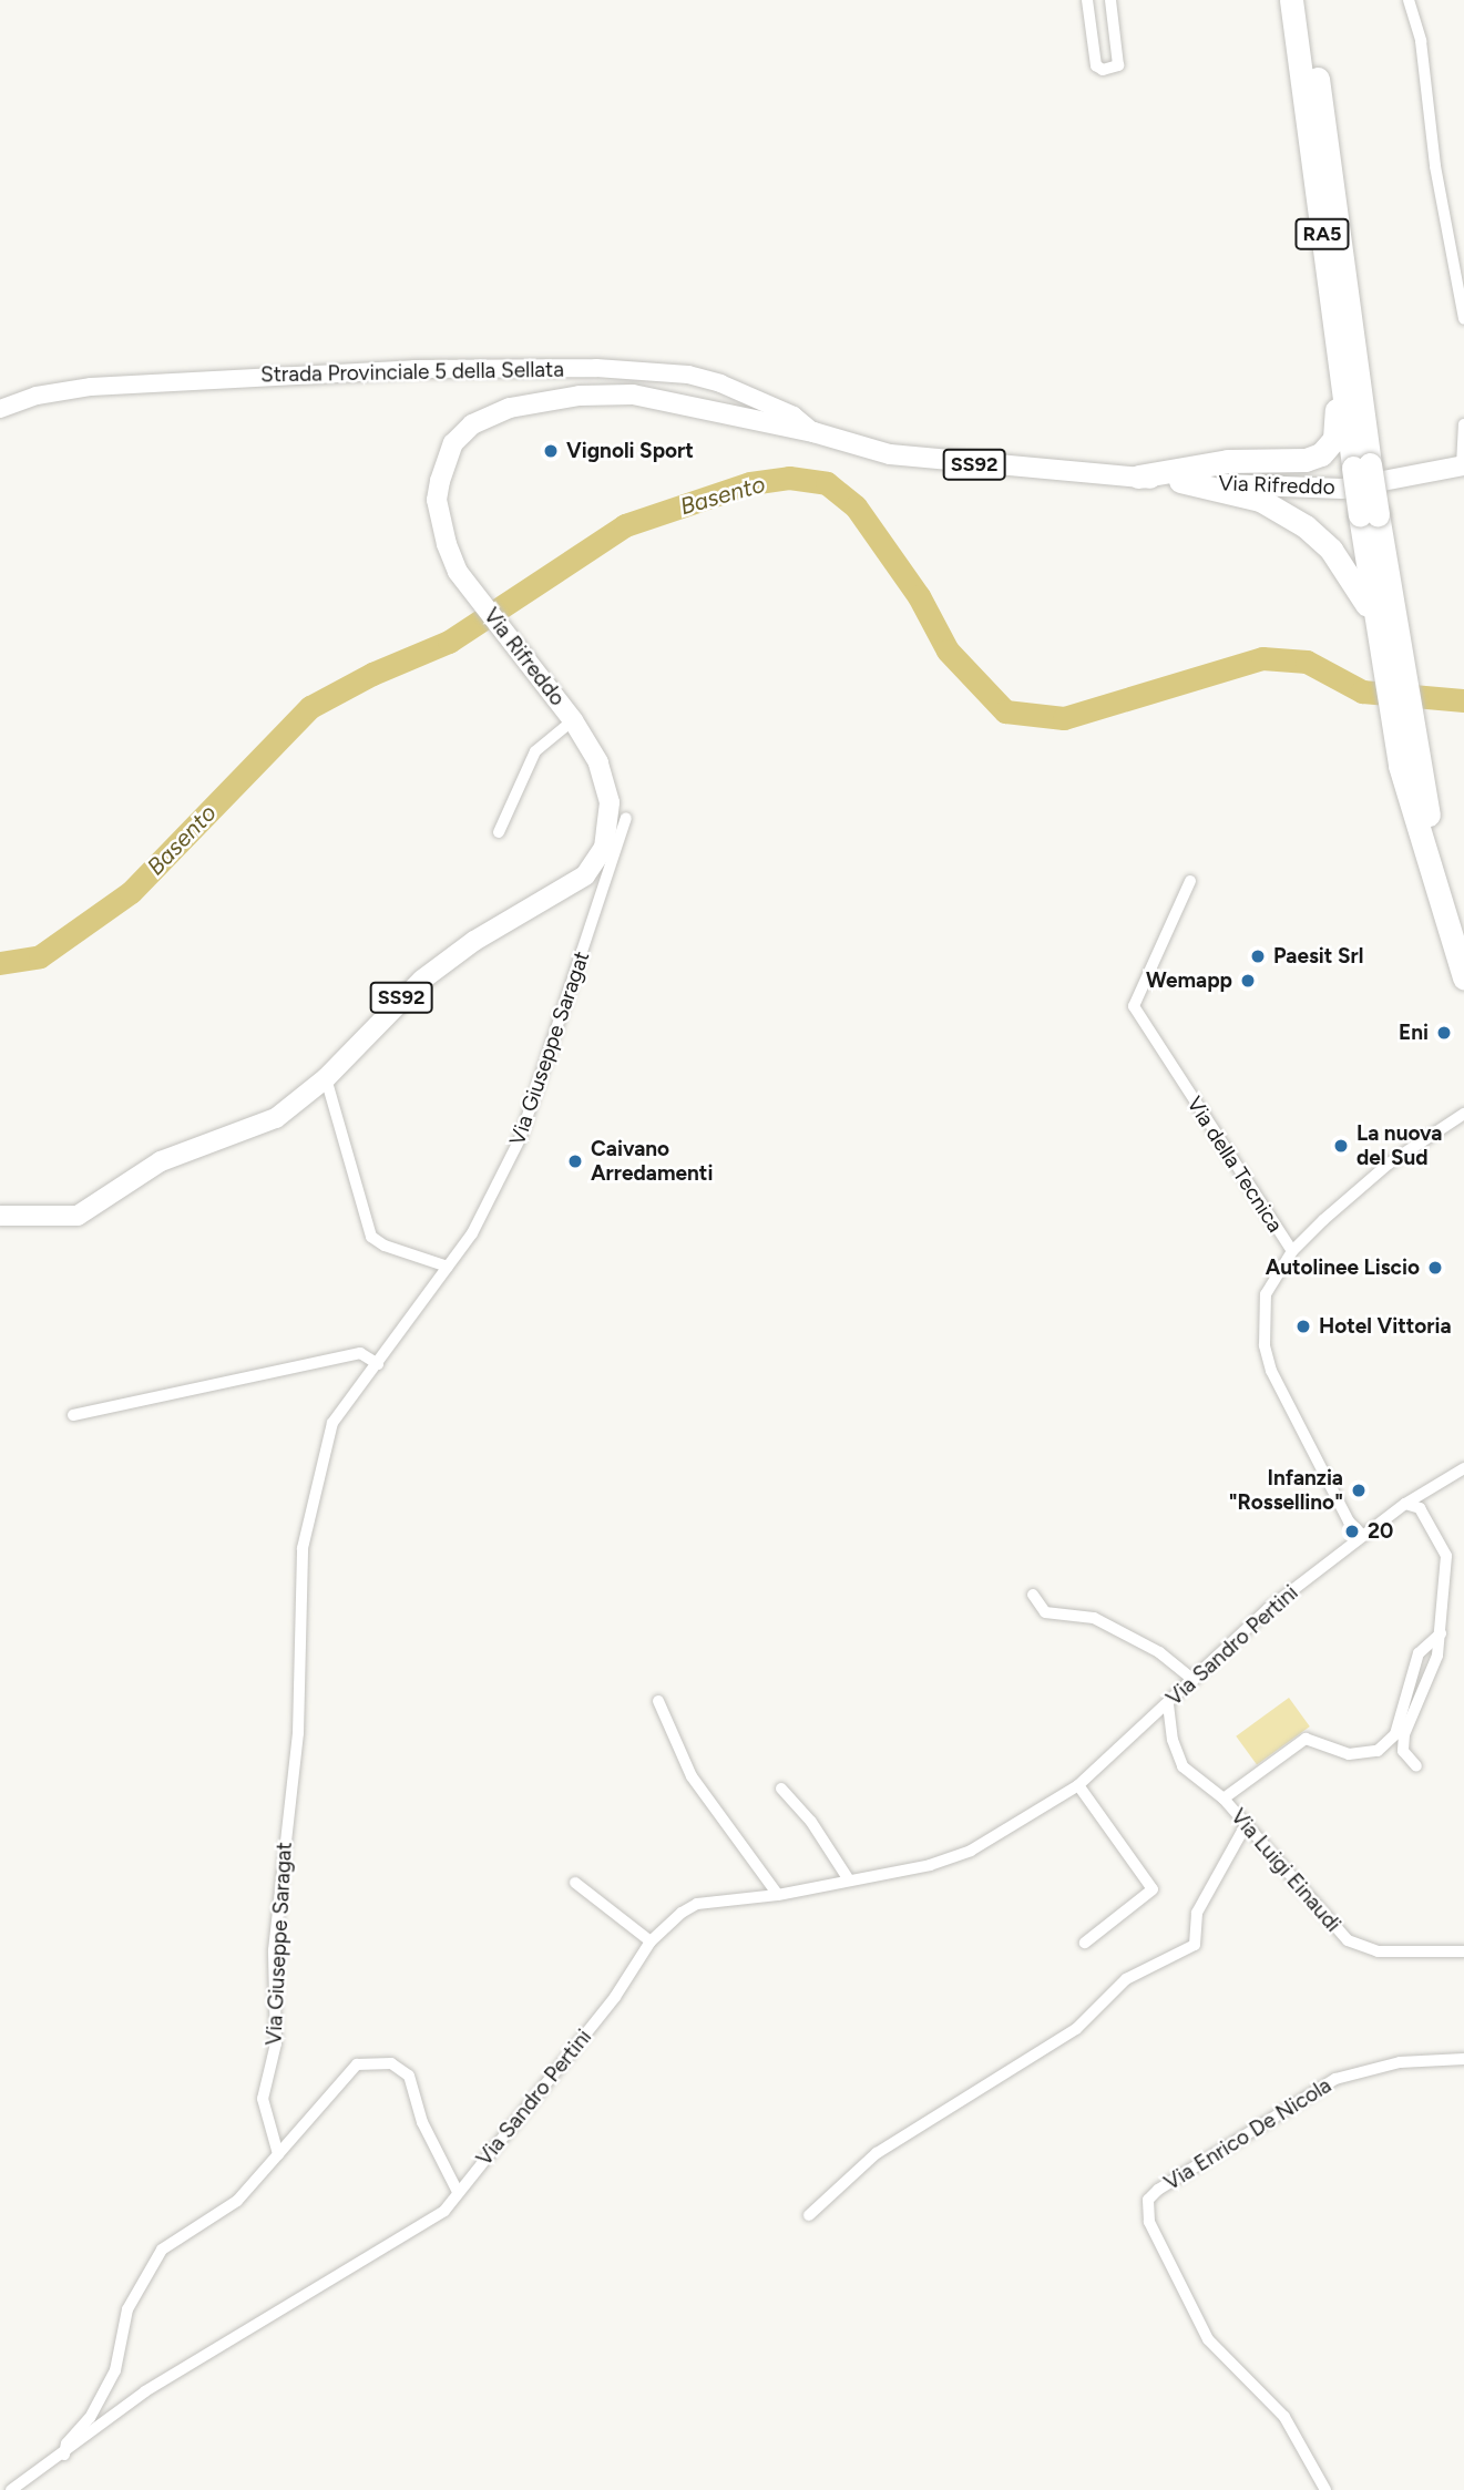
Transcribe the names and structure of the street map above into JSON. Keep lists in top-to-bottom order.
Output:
{
  "streets": {
    "highway": ["RA5"],
    "main road": ["Strada Provinciale 5 della Sellata", "SS92", "Via Rifreddo"],
    "street": [
      "Via Giuseppe Saragat",
      "Via della Tecnica",
      "Via Sandro Pertini",
      "Via Luigi Einaudi",
      "Via Enrico De Nicola"
    ]
  },
  "crossings": [
    ["Strada Provinciale 5 della Sellata", "Via Rifreddo"],
    ["SS92", "Via Rifreddo"],
    ["Via Sandro Pertini", "Via Luigi Einaudi"]
  ],
  "water": ["Basento"],
  "places": [
    "Vignoli Sport",
    "Paesit Srl",
    "Wemapp",
    "Eni",
    "La nuova del Sud",
    "Caivano Arredamenti",
    "Autolinee Liscio",
    "Hotel Vittoria",
    "Infanzia \"Rossellino\"",
    "20"
  ]
}
